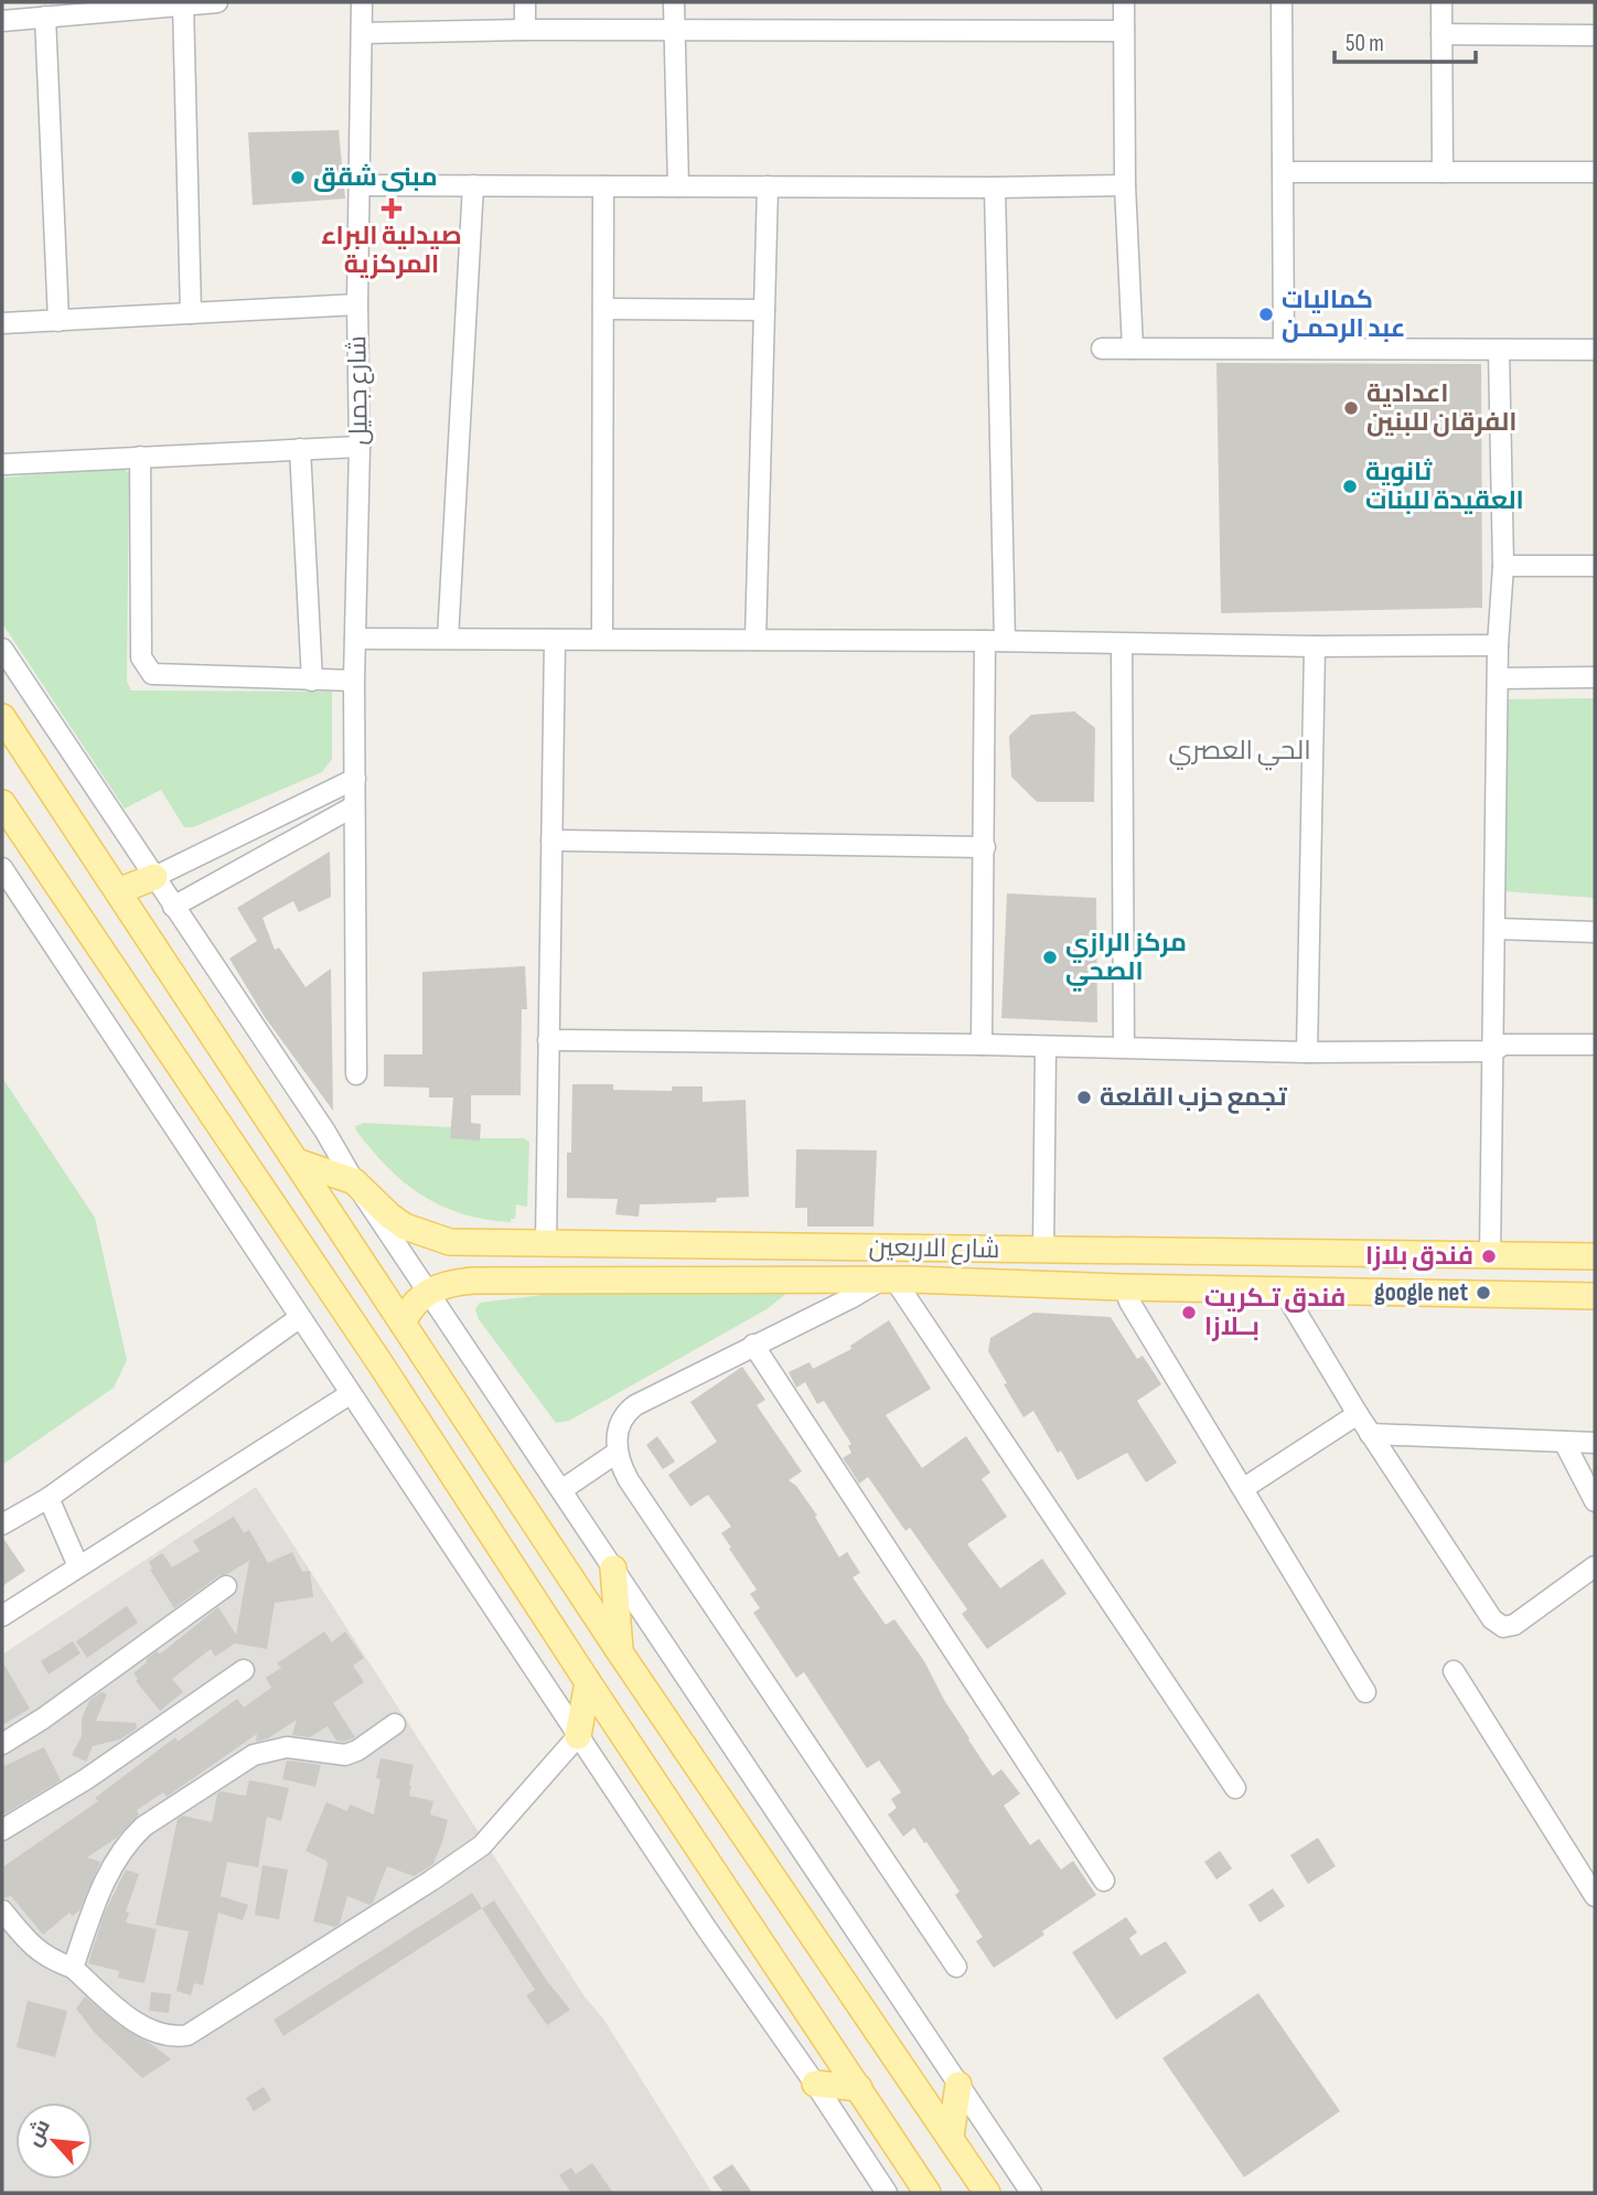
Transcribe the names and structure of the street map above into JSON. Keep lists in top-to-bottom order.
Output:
{
  "streets": {
    "main road": ["شارع الاربعين"],
    "street": ["شارع جميل"]
  },
  "districts": ["الحي العصري"],
  "places": {
    "other": [
      "مبنى شقق",
      "كماليات عبد الرحمـن",
      "اعدادية الفرقان للبنين",
      "ثانوية العقيدة للبنات",
      "مركز الرازي الصحي",
      "تجمع حزب القلعة",
      "فندق بلازا",
      "google net",
      "فندق تـكريت بــلازا"
    ],
    "health": ["صيدلية البراء المركزية"]
  },
  "scale_bar": "50 m",
  "north": "top left"
}
